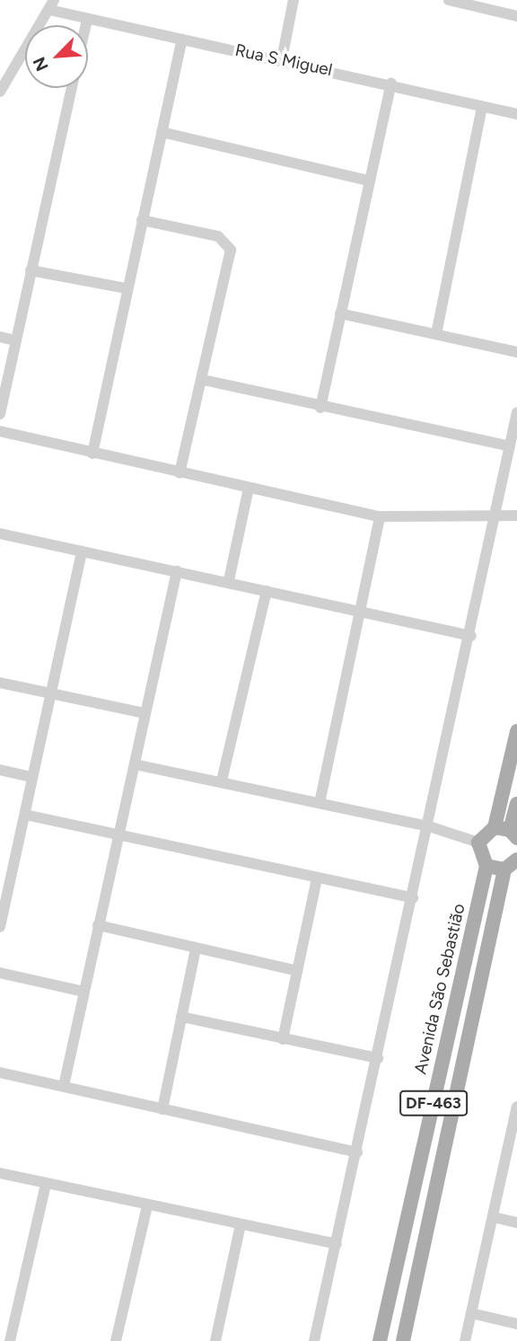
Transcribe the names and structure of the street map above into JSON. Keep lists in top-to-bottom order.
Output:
{
  "streets": {
    "main road": ["Avenida São Sebastião", "DF-463"],
    "street": ["Rua S Miguel"]
  },
  "north": "bottom left"
}
